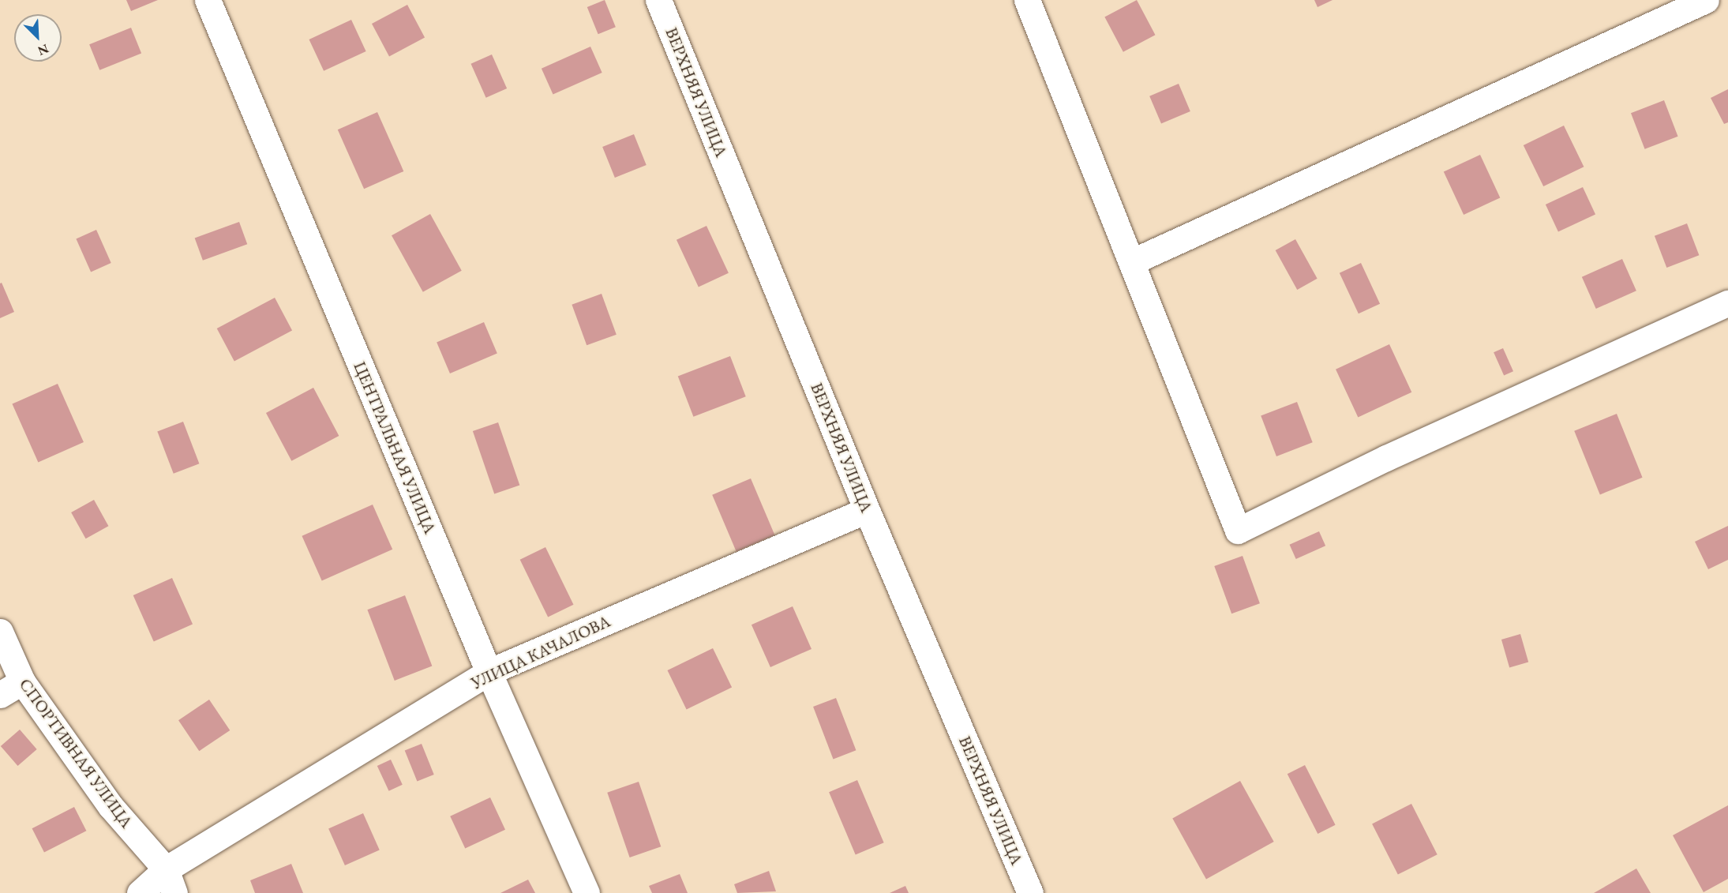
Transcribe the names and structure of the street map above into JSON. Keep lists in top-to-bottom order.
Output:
{
  "streets": {
    "street": [
      "ВЕРХНЯЯ УЛИЦА",
      "ЦЕНТРАЛЬНАЯ УЛИЦА",
      "УЛИЦА КАЧАЛОВА",
      "СПОРТИВНАЯ УЛИЦА"
    ]
  },
  "crossings": [
    ["ВЕРХНЯЯ УЛИЦА", "УЛИЦА КАЧАЛОВА"],
    ["ЦЕНТРАЛЬНАЯ УЛИЦА", "УЛИЦА КАЧАЛОВА"],
    ["УЛИЦА КАЧАЛОВА", "СПОРТИВНАЯ УЛИЦА"]
  ],
  "north": "bottom right"
}
